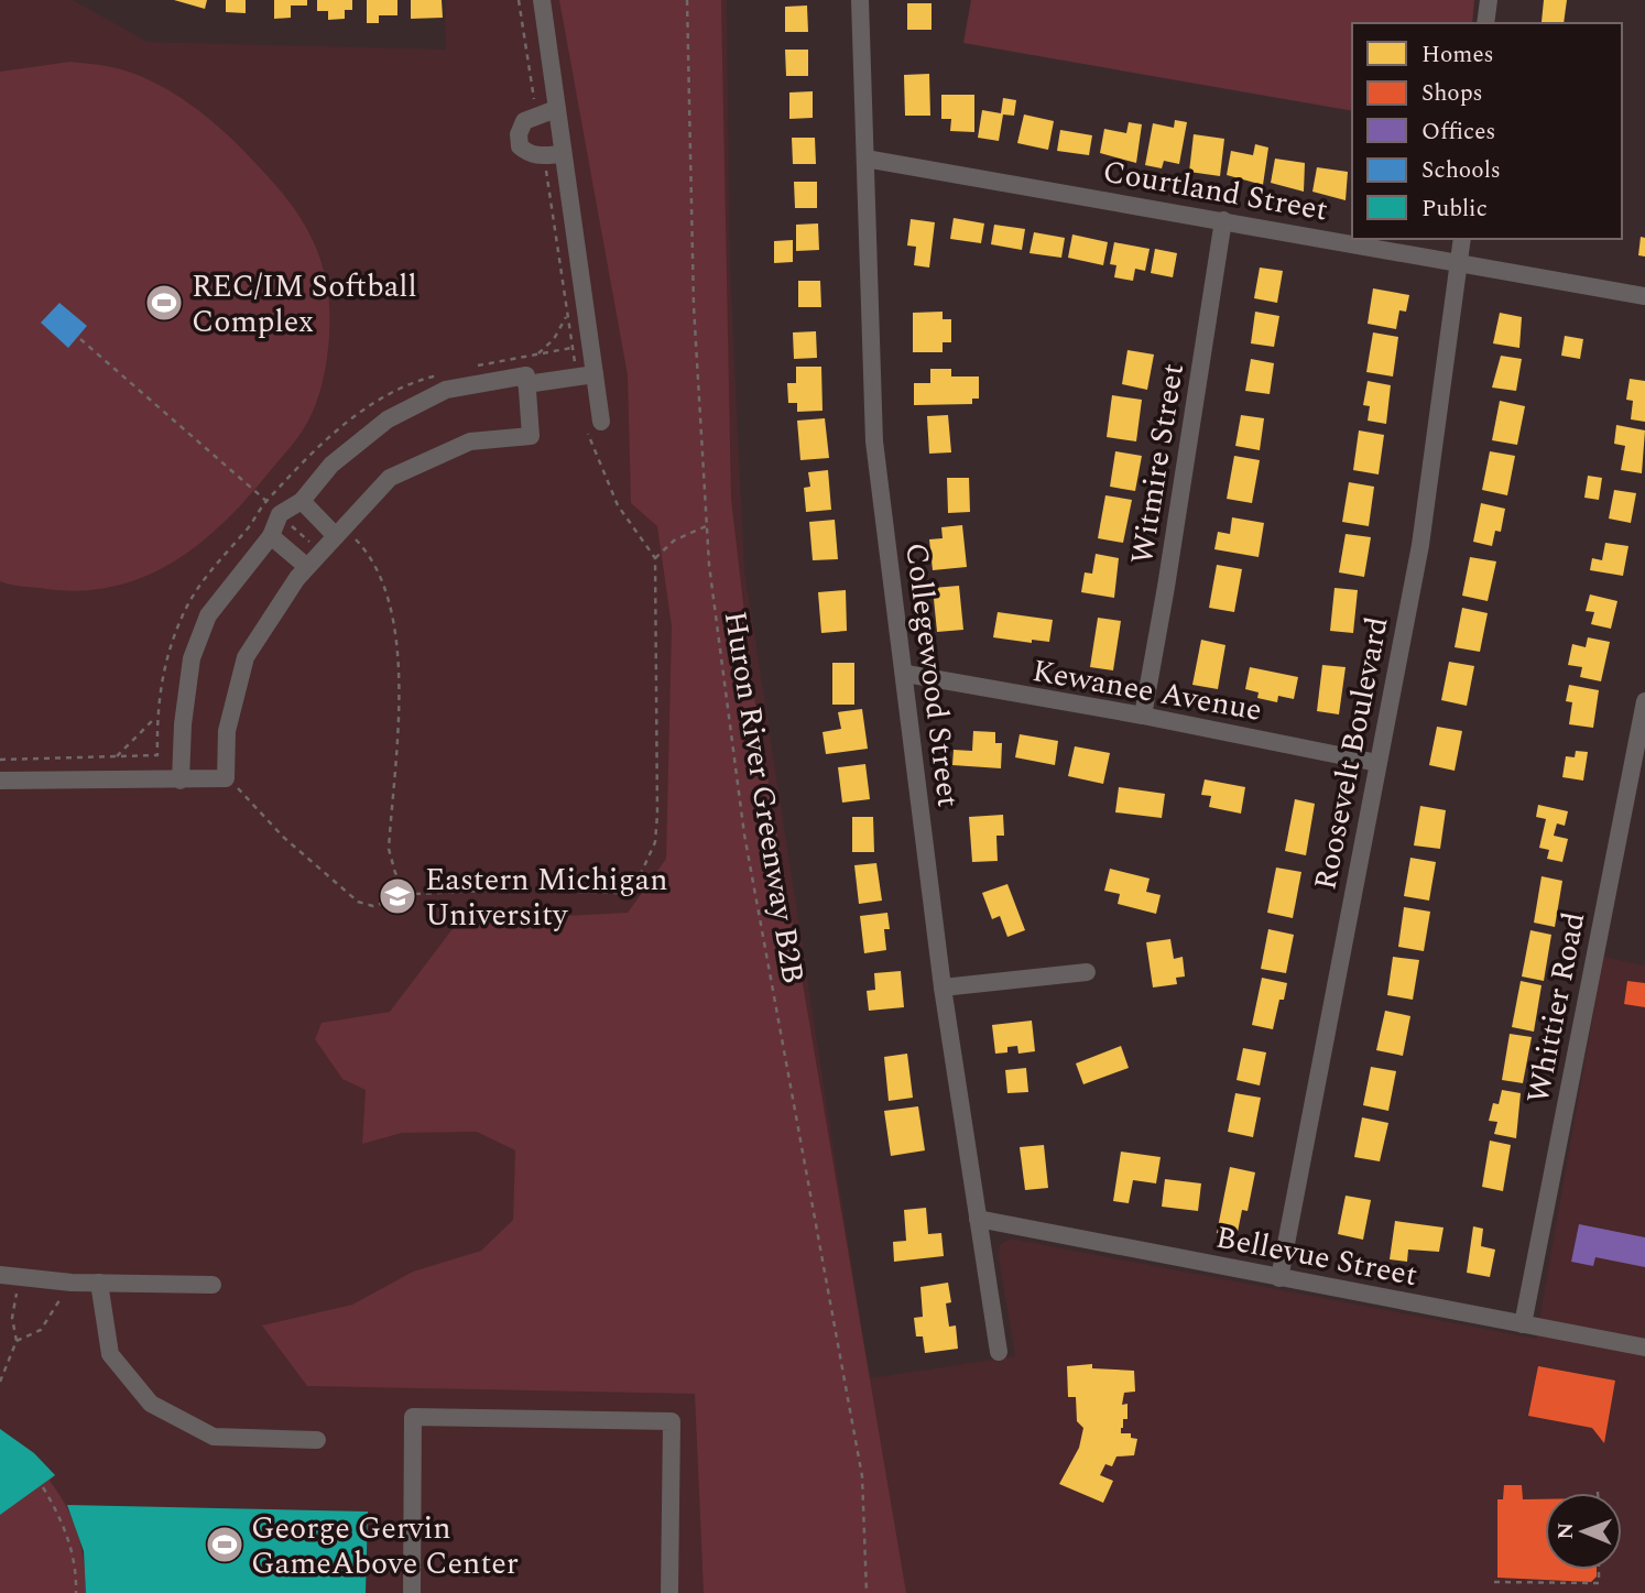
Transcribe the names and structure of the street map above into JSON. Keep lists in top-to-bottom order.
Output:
{
  "streets": {
    "street": [
      "Courtland Street",
      "Witmire Street",
      "Collegewood Street",
      "Kewanee Avenue",
      "Roosevelt Boulevard",
      "Whittier Road",
      "Bellevue Street"
    ],
    "path": ["Huron River Greenway B2B"]
  },
  "crossings": [
    ["Courtland Street", "Witmire Street"],
    ["Courtland Street", "Collegewood Street"],
    ["Courtland Street", "Roosevelt Boulevard"],
    ["Witmire Street", "Kewanee Avenue"],
    ["Collegewood Street", "Kewanee Avenue"],
    ["Collegewood Street", "Bellevue Street"],
    ["Kewanee Avenue", "Roosevelt Boulevard"],
    ["Roosevelt Boulevard", "Bellevue Street"],
    ["Whittier Road", "Bellevue Street"]
  ],
  "places": {
    "sports": ["REC/IM Softball Complex", "George Gervin GameAbove Center"],
    "school or university": ["Eastern Michigan University"]
  },
  "legend": [
    "Homes",
    "Shops",
    "Offices",
    "Schools",
    "Public"
  ],
  "north": "left"
}
